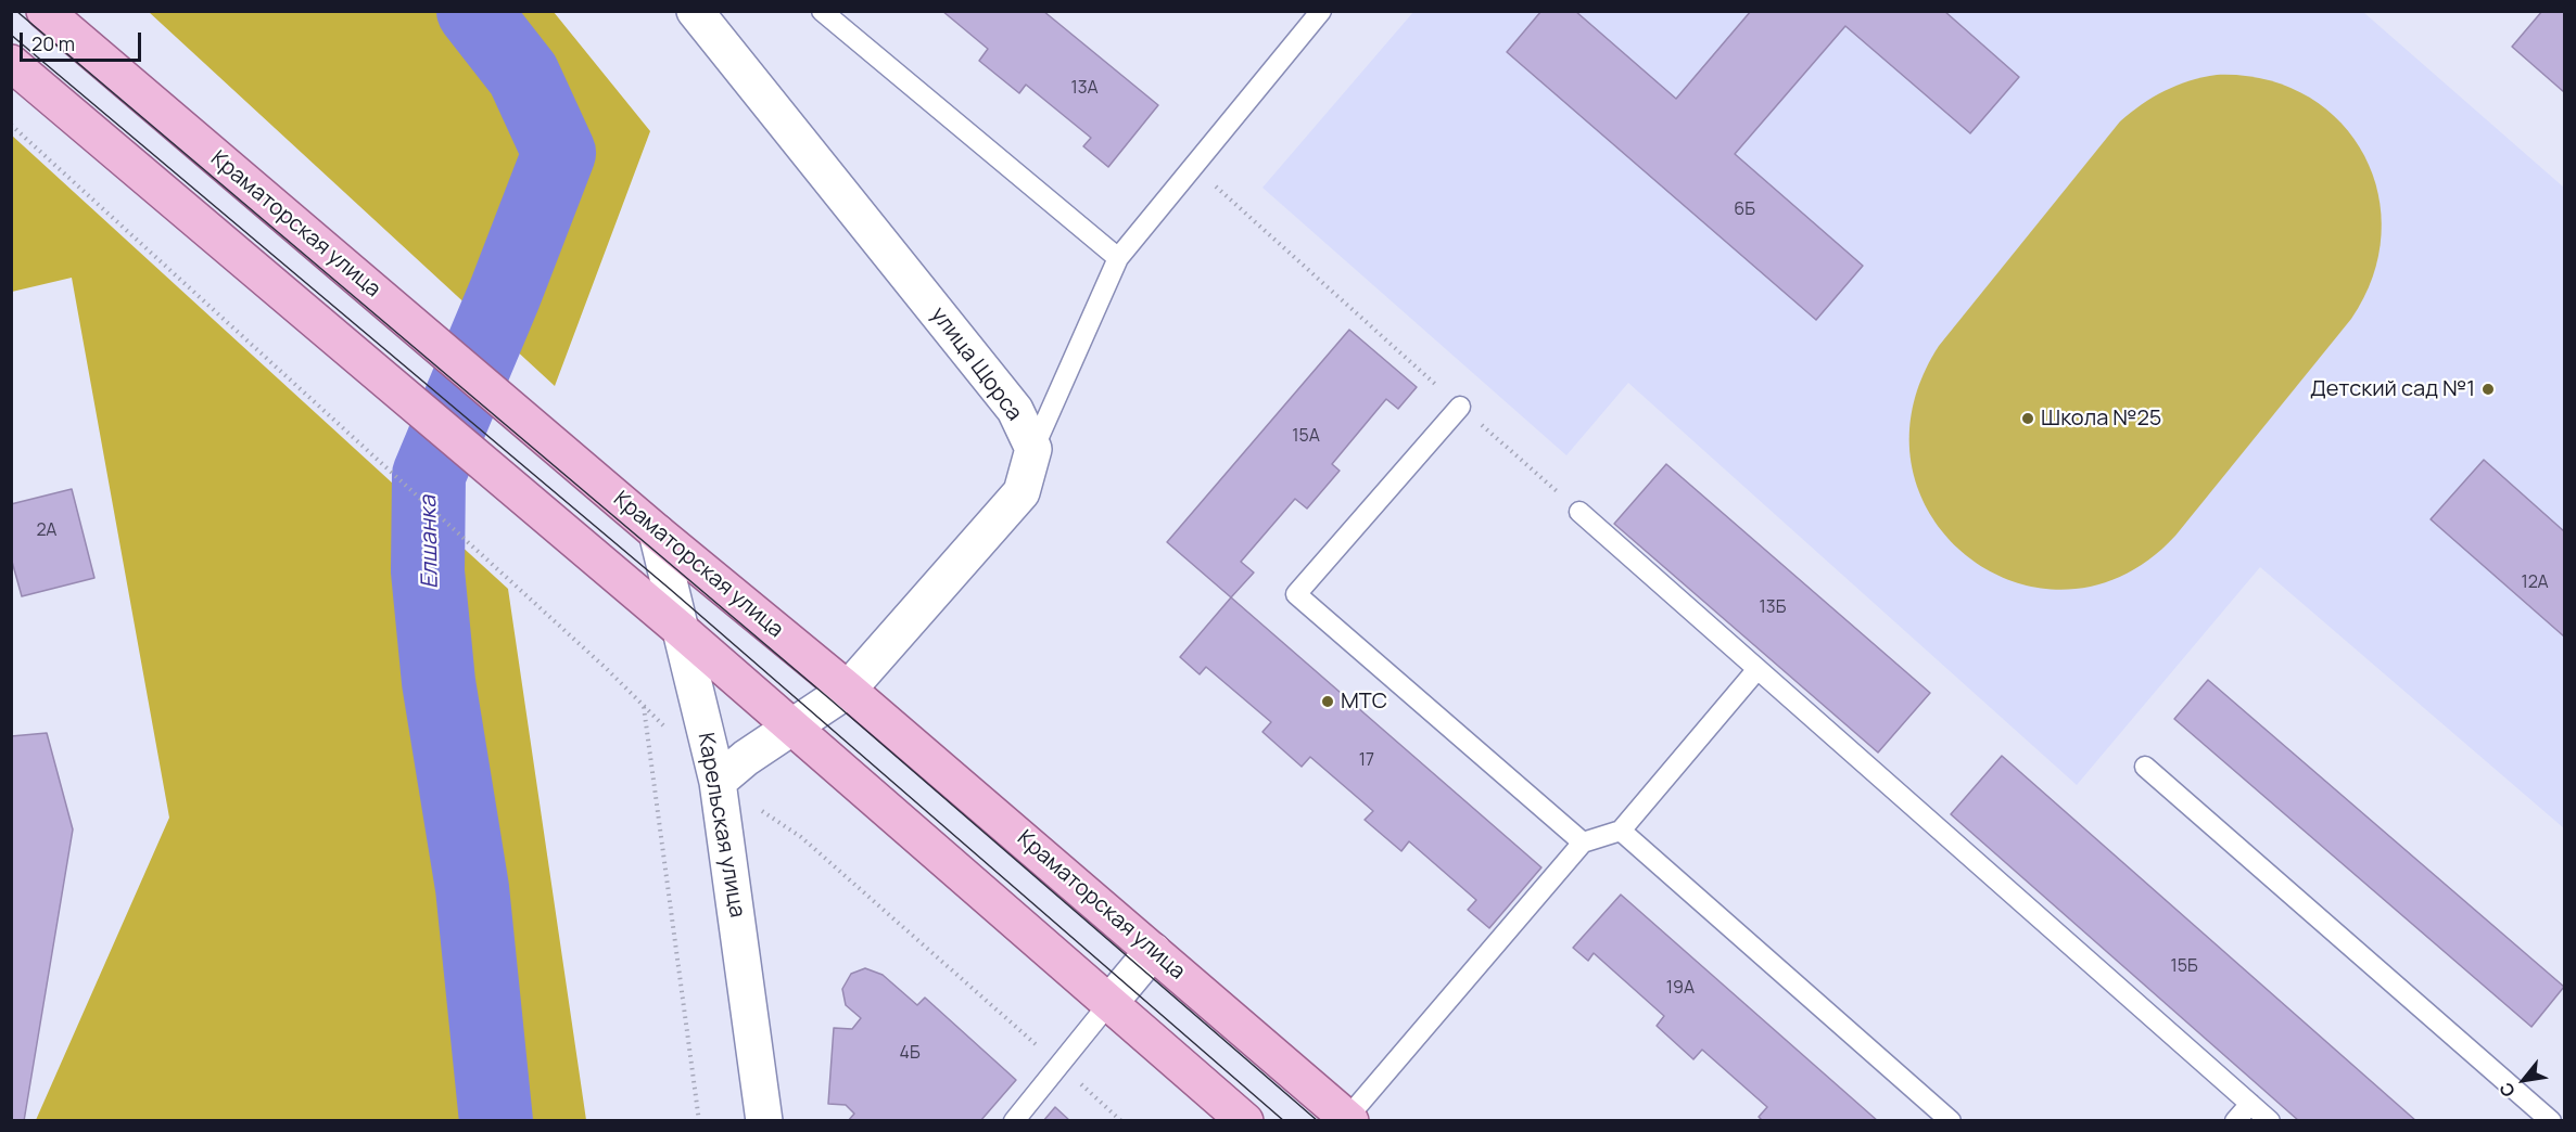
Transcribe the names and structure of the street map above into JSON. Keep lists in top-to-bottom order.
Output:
{
  "streets": {
    "main road": ["Краматорская улица"],
    "street": ["улица Щорса", "Карельская улица"]
  },
  "crossings": [
    ["Краматорская улица", "Карельская улица"]
  ],
  "water": ["Елшанка"],
  "places": ["Детский сад №1", "Школа №25", "МТС"],
  "house_numbers": [
    "13А",
    "6Б",
    "15А",
    "2А",
    "12А",
    "13Б",
    "17",
    "15Б",
    "19А",
    "4Б"
  ],
  "scale_bar": "20 m",
  "north": "bottom left"
}
